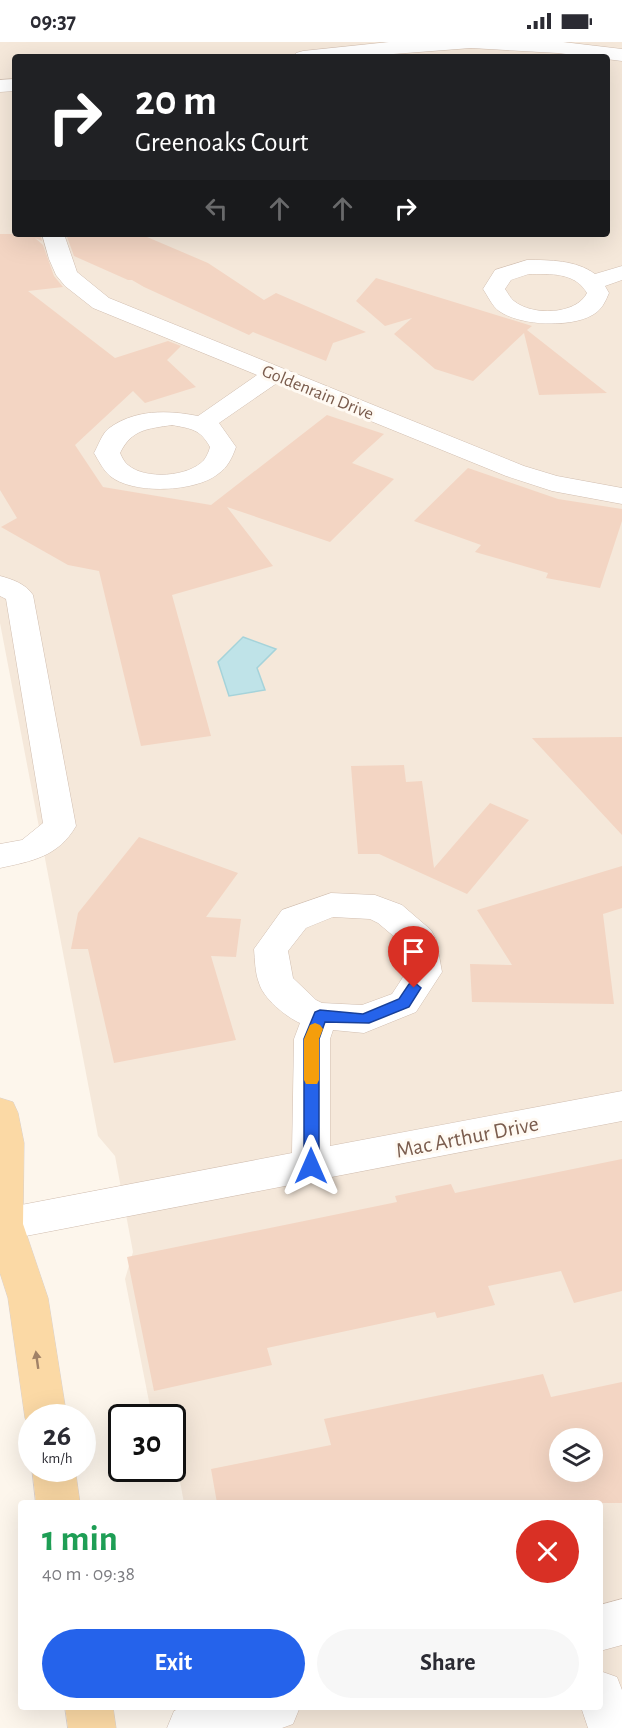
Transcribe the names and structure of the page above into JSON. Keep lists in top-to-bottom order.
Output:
{
  "streets": {
    "street": ["Goldenrain Drive", "Mac Arthur Drive"]
  },
  "page": {
    "status": "09:37",
    "turn": ["20 m", "Greenoaks Court"],
    "speed": "26 km/h",
    "limit": "30",
    "heading": ["1 min", "40 m · 09:38"],
    "buttons": ["Exit", "Share"]
  }
}
